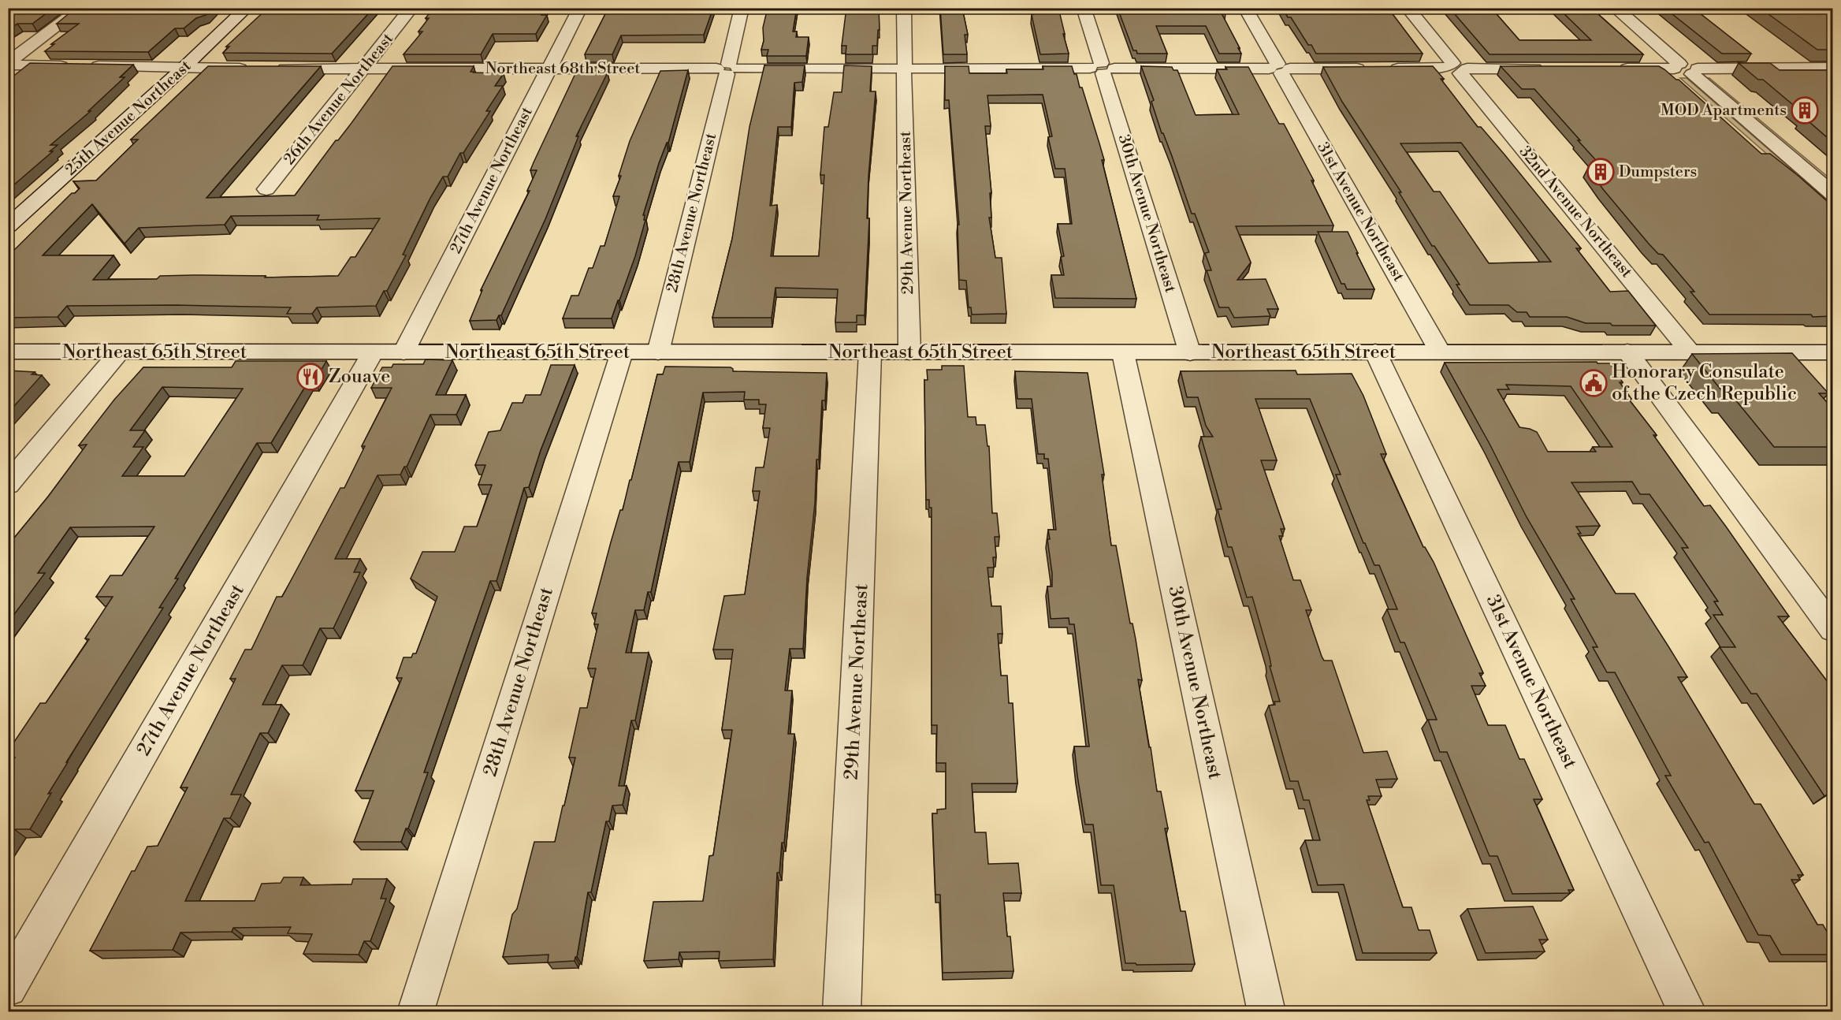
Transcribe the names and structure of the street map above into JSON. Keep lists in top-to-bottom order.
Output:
{
  "streets": {
    "street": [
      "Northeast 68th Street",
      "26th Avenue Northeast",
      "25th Avenue Northeast",
      "27th Avenue Northeast",
      "31st Avenue Northeast",
      "32nd Avenue Northeast",
      "28th Avenue Northeast",
      "29th Avenue Northeast",
      "30th Avenue Northeast",
      "Northeast 65th Street"
    ]
  },
  "crossings": [
    ["Northeast 68th Street", "26th Avenue Northeast"],
    ["Northeast 68th Street", "27th Avenue Northeast"],
    ["Northeast 68th Street", "31st Avenue Northeast"],
    ["Northeast 68th Street", "32nd Avenue Northeast"],
    ["Northeast 68th Street", "28th Avenue Northeast"],
    ["Northeast 68th Street", "29th Avenue Northeast"],
    ["Northeast 68th Street", "30th Avenue Northeast"],
    ["27th Avenue Northeast", "Northeast 65th Street"],
    ["31st Avenue Northeast", "Northeast 65th Street"],
    ["32nd Avenue Northeast", "Northeast 65th Street"],
    ["28th Avenue Northeast", "Northeast 65th Street"],
    ["29th Avenue Northeast", "Northeast 65th Street"],
    ["30th Avenue Northeast", "Northeast 65th Street"]
  ],
  "places": {
    "building": ["MOD Apartments", "Dumpsters"],
    "restaurant": ["Zouave"],
    "public building": ["Honorary Consulate of the Czech Republic"]
  }
}
